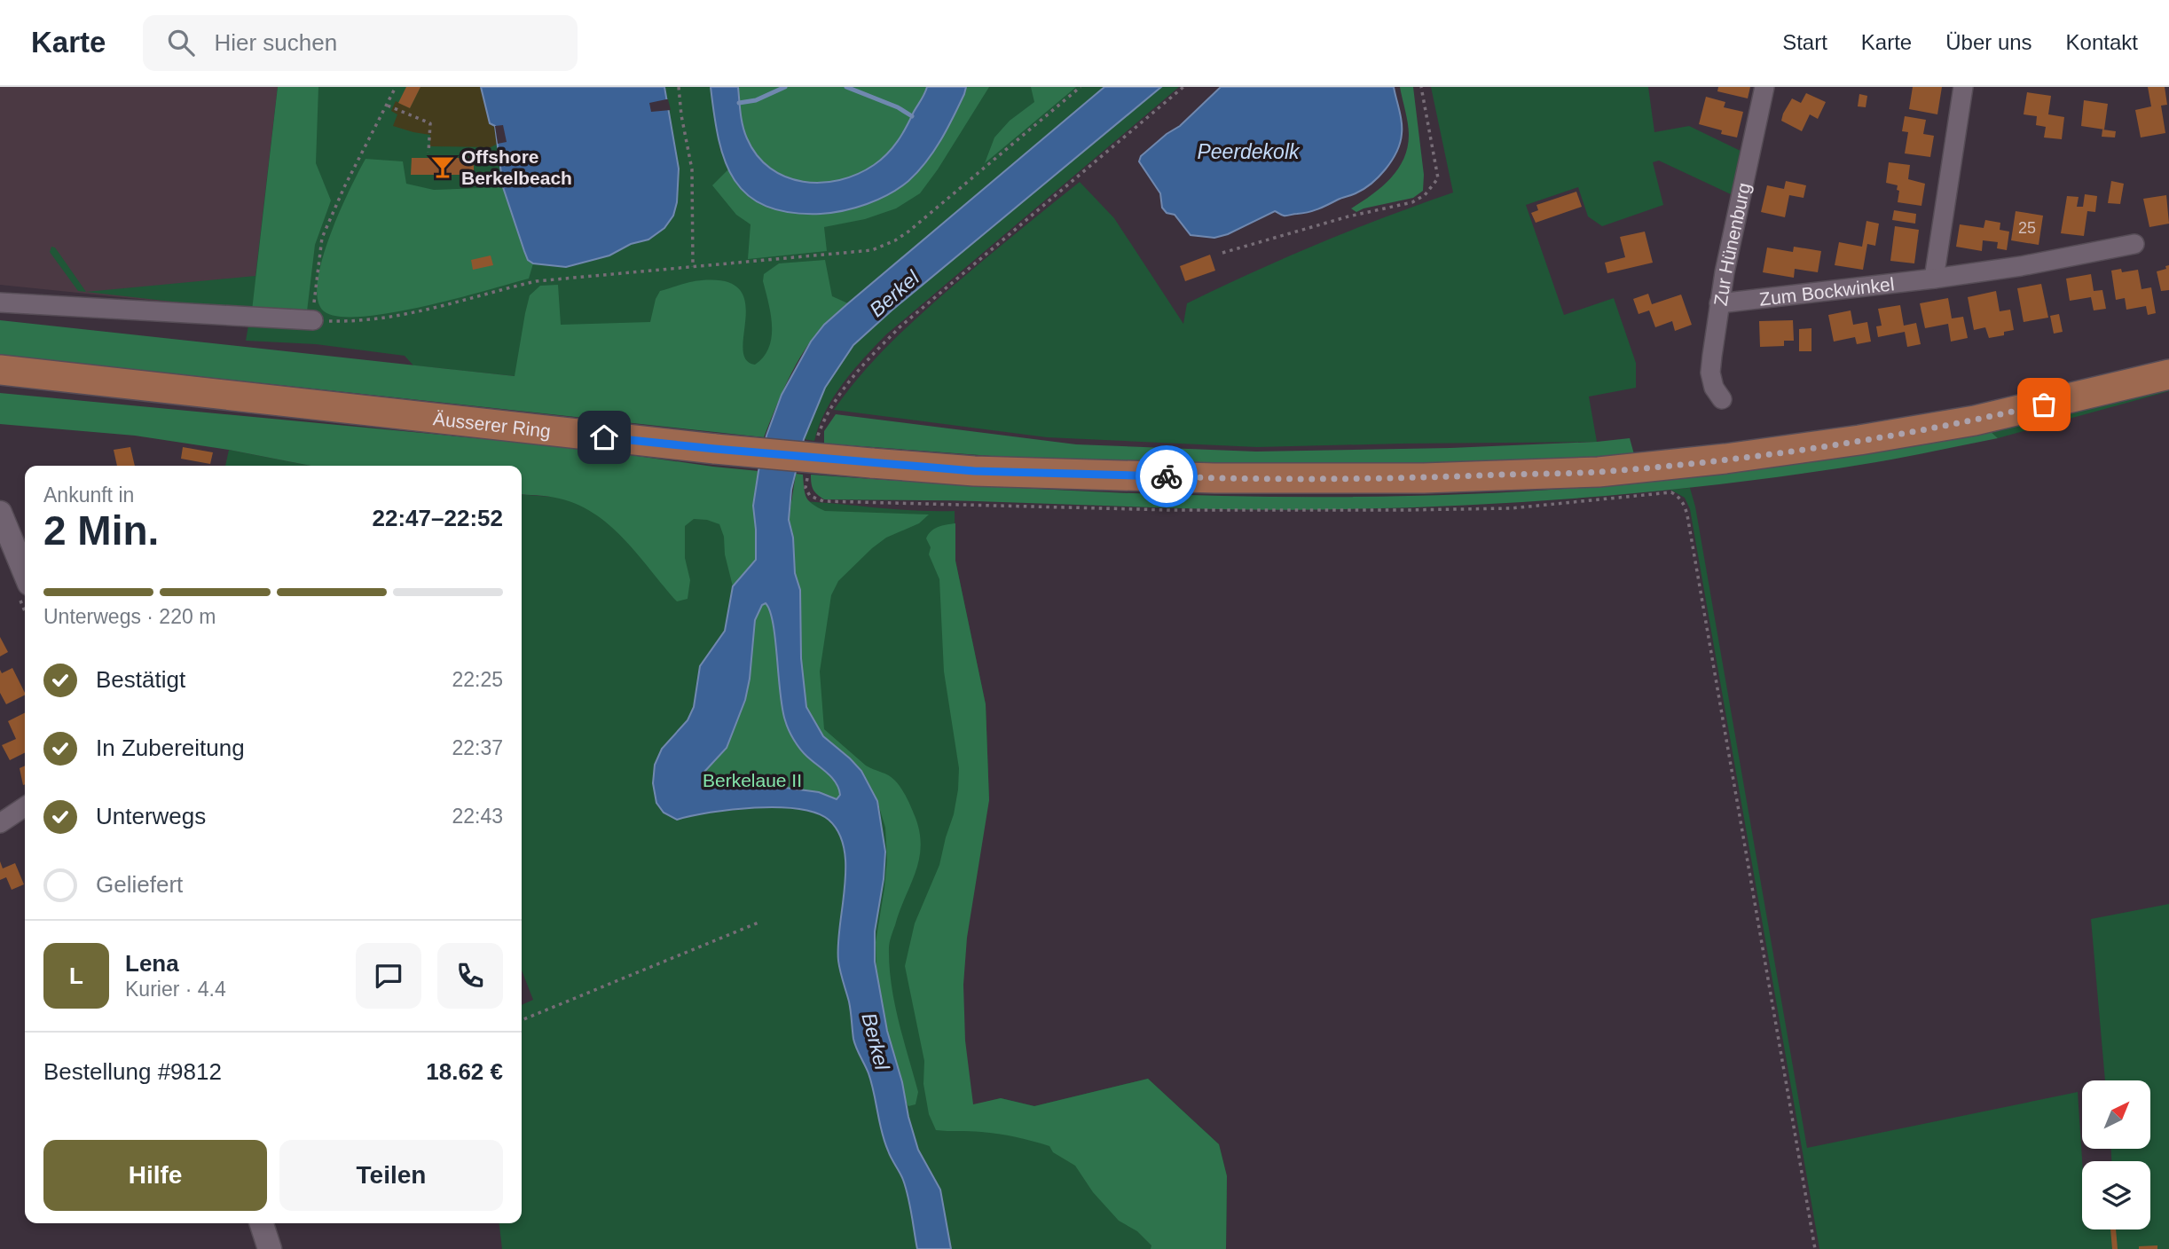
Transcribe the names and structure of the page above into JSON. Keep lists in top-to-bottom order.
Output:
{
  "streets": {
    "main road": ["Äusserer Ring"],
    "street": ["Zur Hünenburg", "Zum Bockwinkel"]
  },
  "crossings": [
    ["Zur Hünenburg", "Zum Bockwinkel"]
  ],
  "water": ["Peerdekolk", "Berkel"],
  "parks": ["Berkelaue II"],
  "places": {
    "bar": ["Offshore Berkelbeach"]
  },
  "house_numbers": ["25"],
  "north": "top right",
  "page": {
    "header": "Karte",
    "search": "Hier suchen",
    "nav": [
      "Start",
      "Karte",
      "Über uns",
      "Kontakt"
    ],
    "heading": ["2 Min.", "Ankunft in", "22:47–22:52"],
    "panel": [
      "Lena",
      "Kurier · 4.4",
      "Bestellung #9812",
      "18.62 €"
    ],
    "bar": "Unterwegs · 220 m",
    "list": [
      ["Bestätigt", "22:25"],
      ["In Zubereitung", "22:37"],
      ["Unterwegs", "22:43"],
      "Geliefert"
    ],
    "round": "L",
    "buttons": ["Hilfe", "Teilen"]
  }
}
